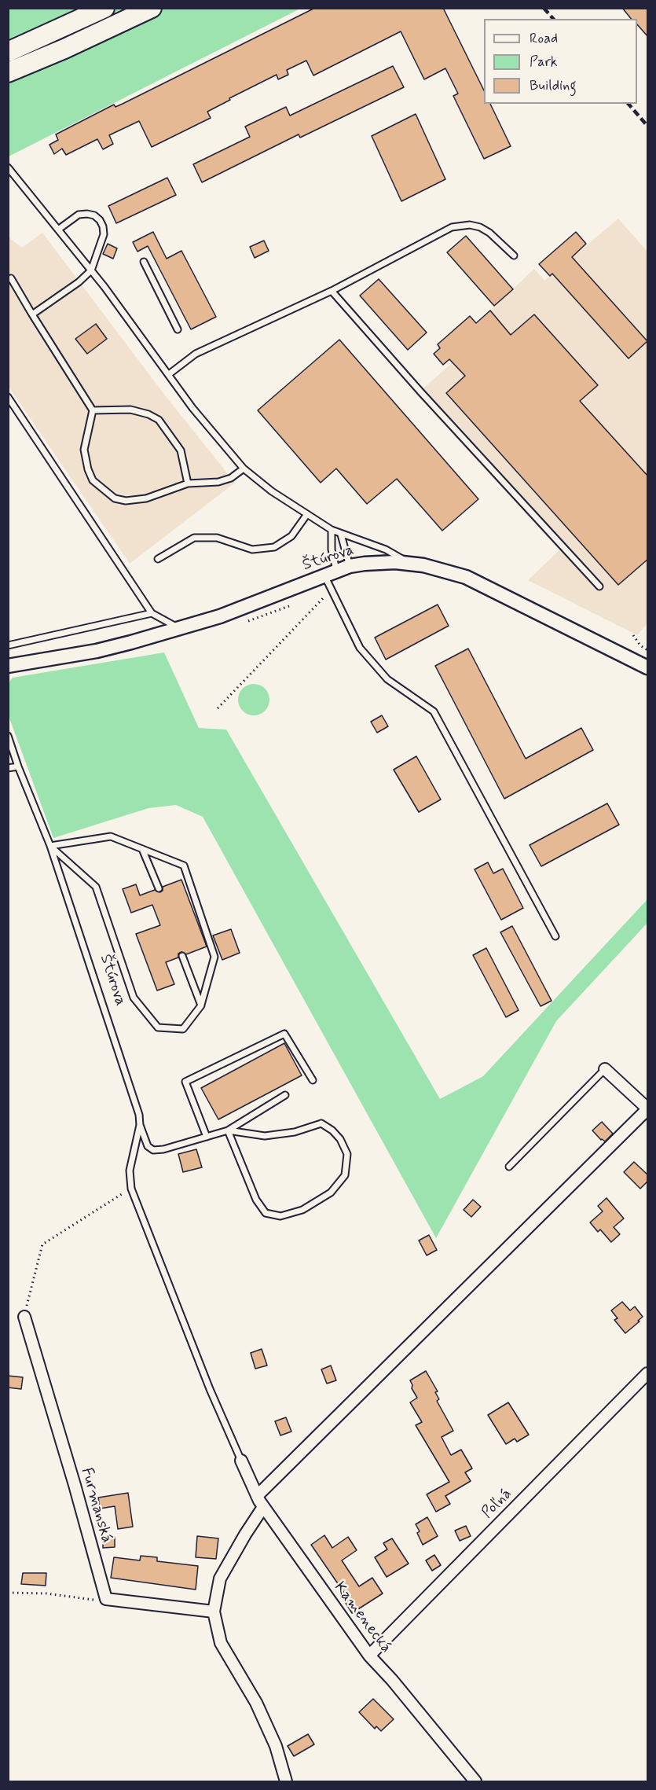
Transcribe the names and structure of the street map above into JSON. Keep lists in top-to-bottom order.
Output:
{
  "streets": {
    "street": [
      "Štúrova",
      "Poľná",
      "Furmanská",
      "Kamenecká"
    ]
  },
  "crossings": [
    ["Poľná", "Kamenecká"]
  ],
  "legend": ["Road", "Park", "Building"]
}
